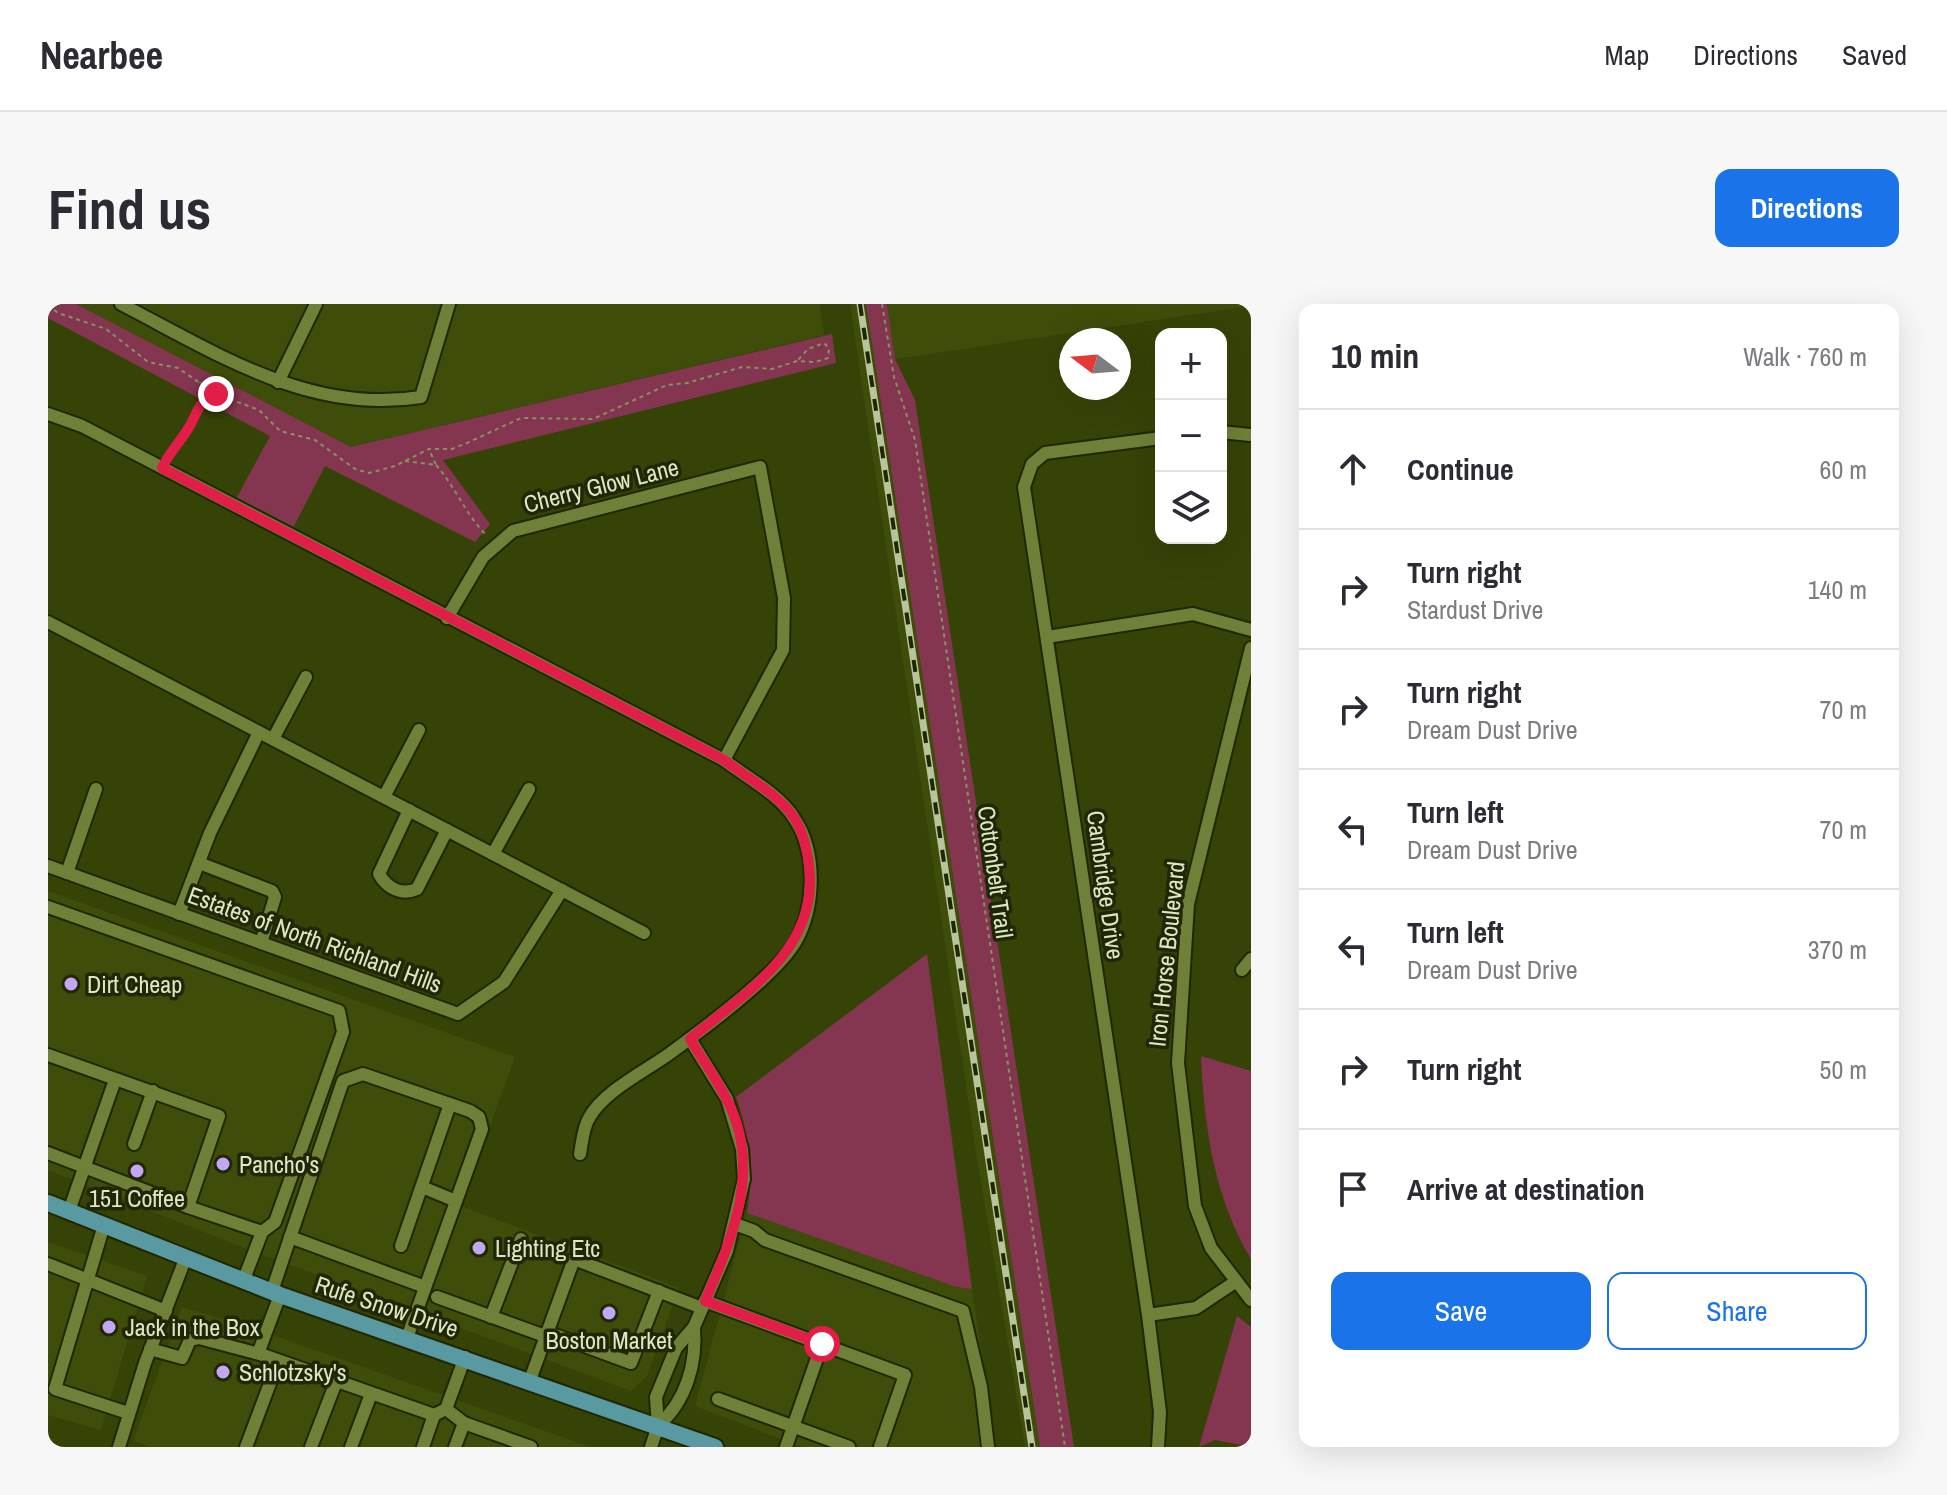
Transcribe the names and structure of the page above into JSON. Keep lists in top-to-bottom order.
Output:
{
  "streets": {
    "main road": ["Rufe Snow Drive"],
    "street": [
      "Cherry Glow Lane",
      "Cambridge Drive",
      "Estates of North Richland Hills",
      "Iron Horse Boulevard"
    ],
    "path": ["Cottonbelt Trail"]
  },
  "places": [
    "Dirt Cheap",
    "Pancho's",
    "151 Coffee",
    "Lighting Etc",
    "Boston Market",
    "Jack in the Box",
    "Schlotzsky's"
  ],
  "north": "left",
  "page": {
    "header": "Nearbee",
    "nav": ["Map", "Directions", "Saved"],
    "buttons": [
      "Directions",
      ["Save", "Share"]
    ],
    "title": "Find us",
    "heading": ["10 min", "Walk · 760 m"],
    "map_buttons": ["+", "−"],
    "list": [
      ["Continue", "60 m"],
      ["Turn right", "Stardust Drive", "140 m"],
      ["Turn right", "Dream Dust Drive", "70 m"],
      ["Turn left", "Dream Dust Drive", "70 m"],
      ["Turn left", "Dream Dust Drive", "370 m"],
      ["Turn right", "50 m"],
      "Arrive at destination"
    ]
  }
}
